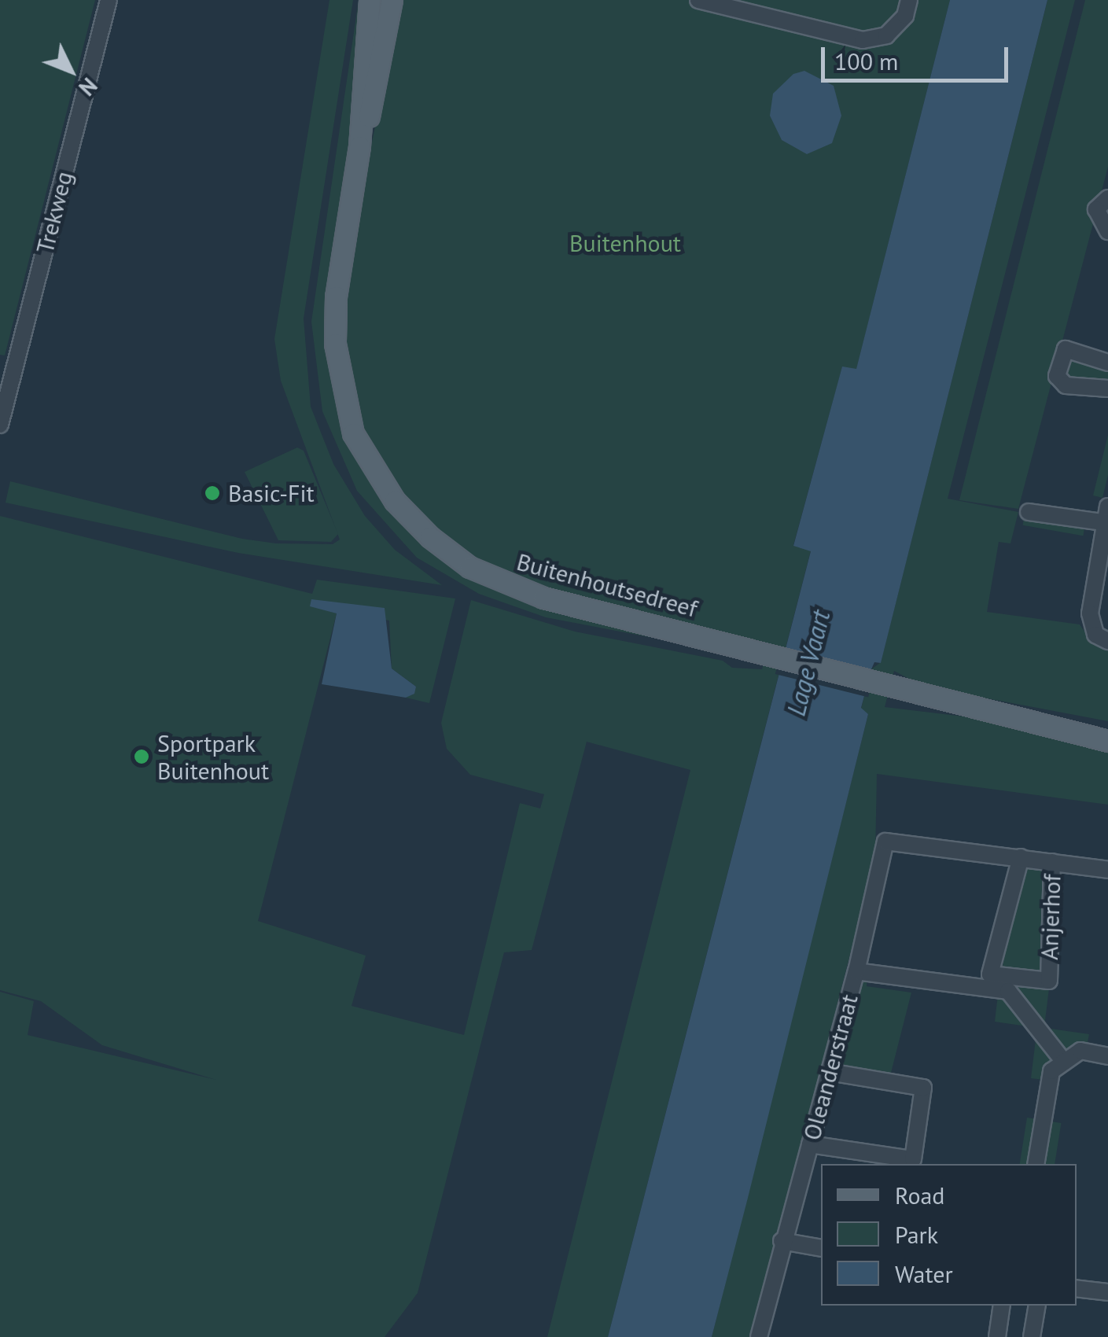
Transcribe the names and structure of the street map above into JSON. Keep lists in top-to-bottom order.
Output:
{
  "streets": {
    "main road": ["Buitenhoutsedreef"],
    "street": ["Trekweg", "Anjerhof", "Oleanderstraat"]
  },
  "crossings": [
    ["Anjerhof", "Oleanderstraat"]
  ],
  "water": ["Lage Vaart"],
  "parks": ["Buitenhout"],
  "places": ["Basic-Fit", "Sportpark Buitenhout"],
  "legend": ["Road", "Park", "Water"],
  "scale_bar": "100 m",
  "north": "bottom right"
}
